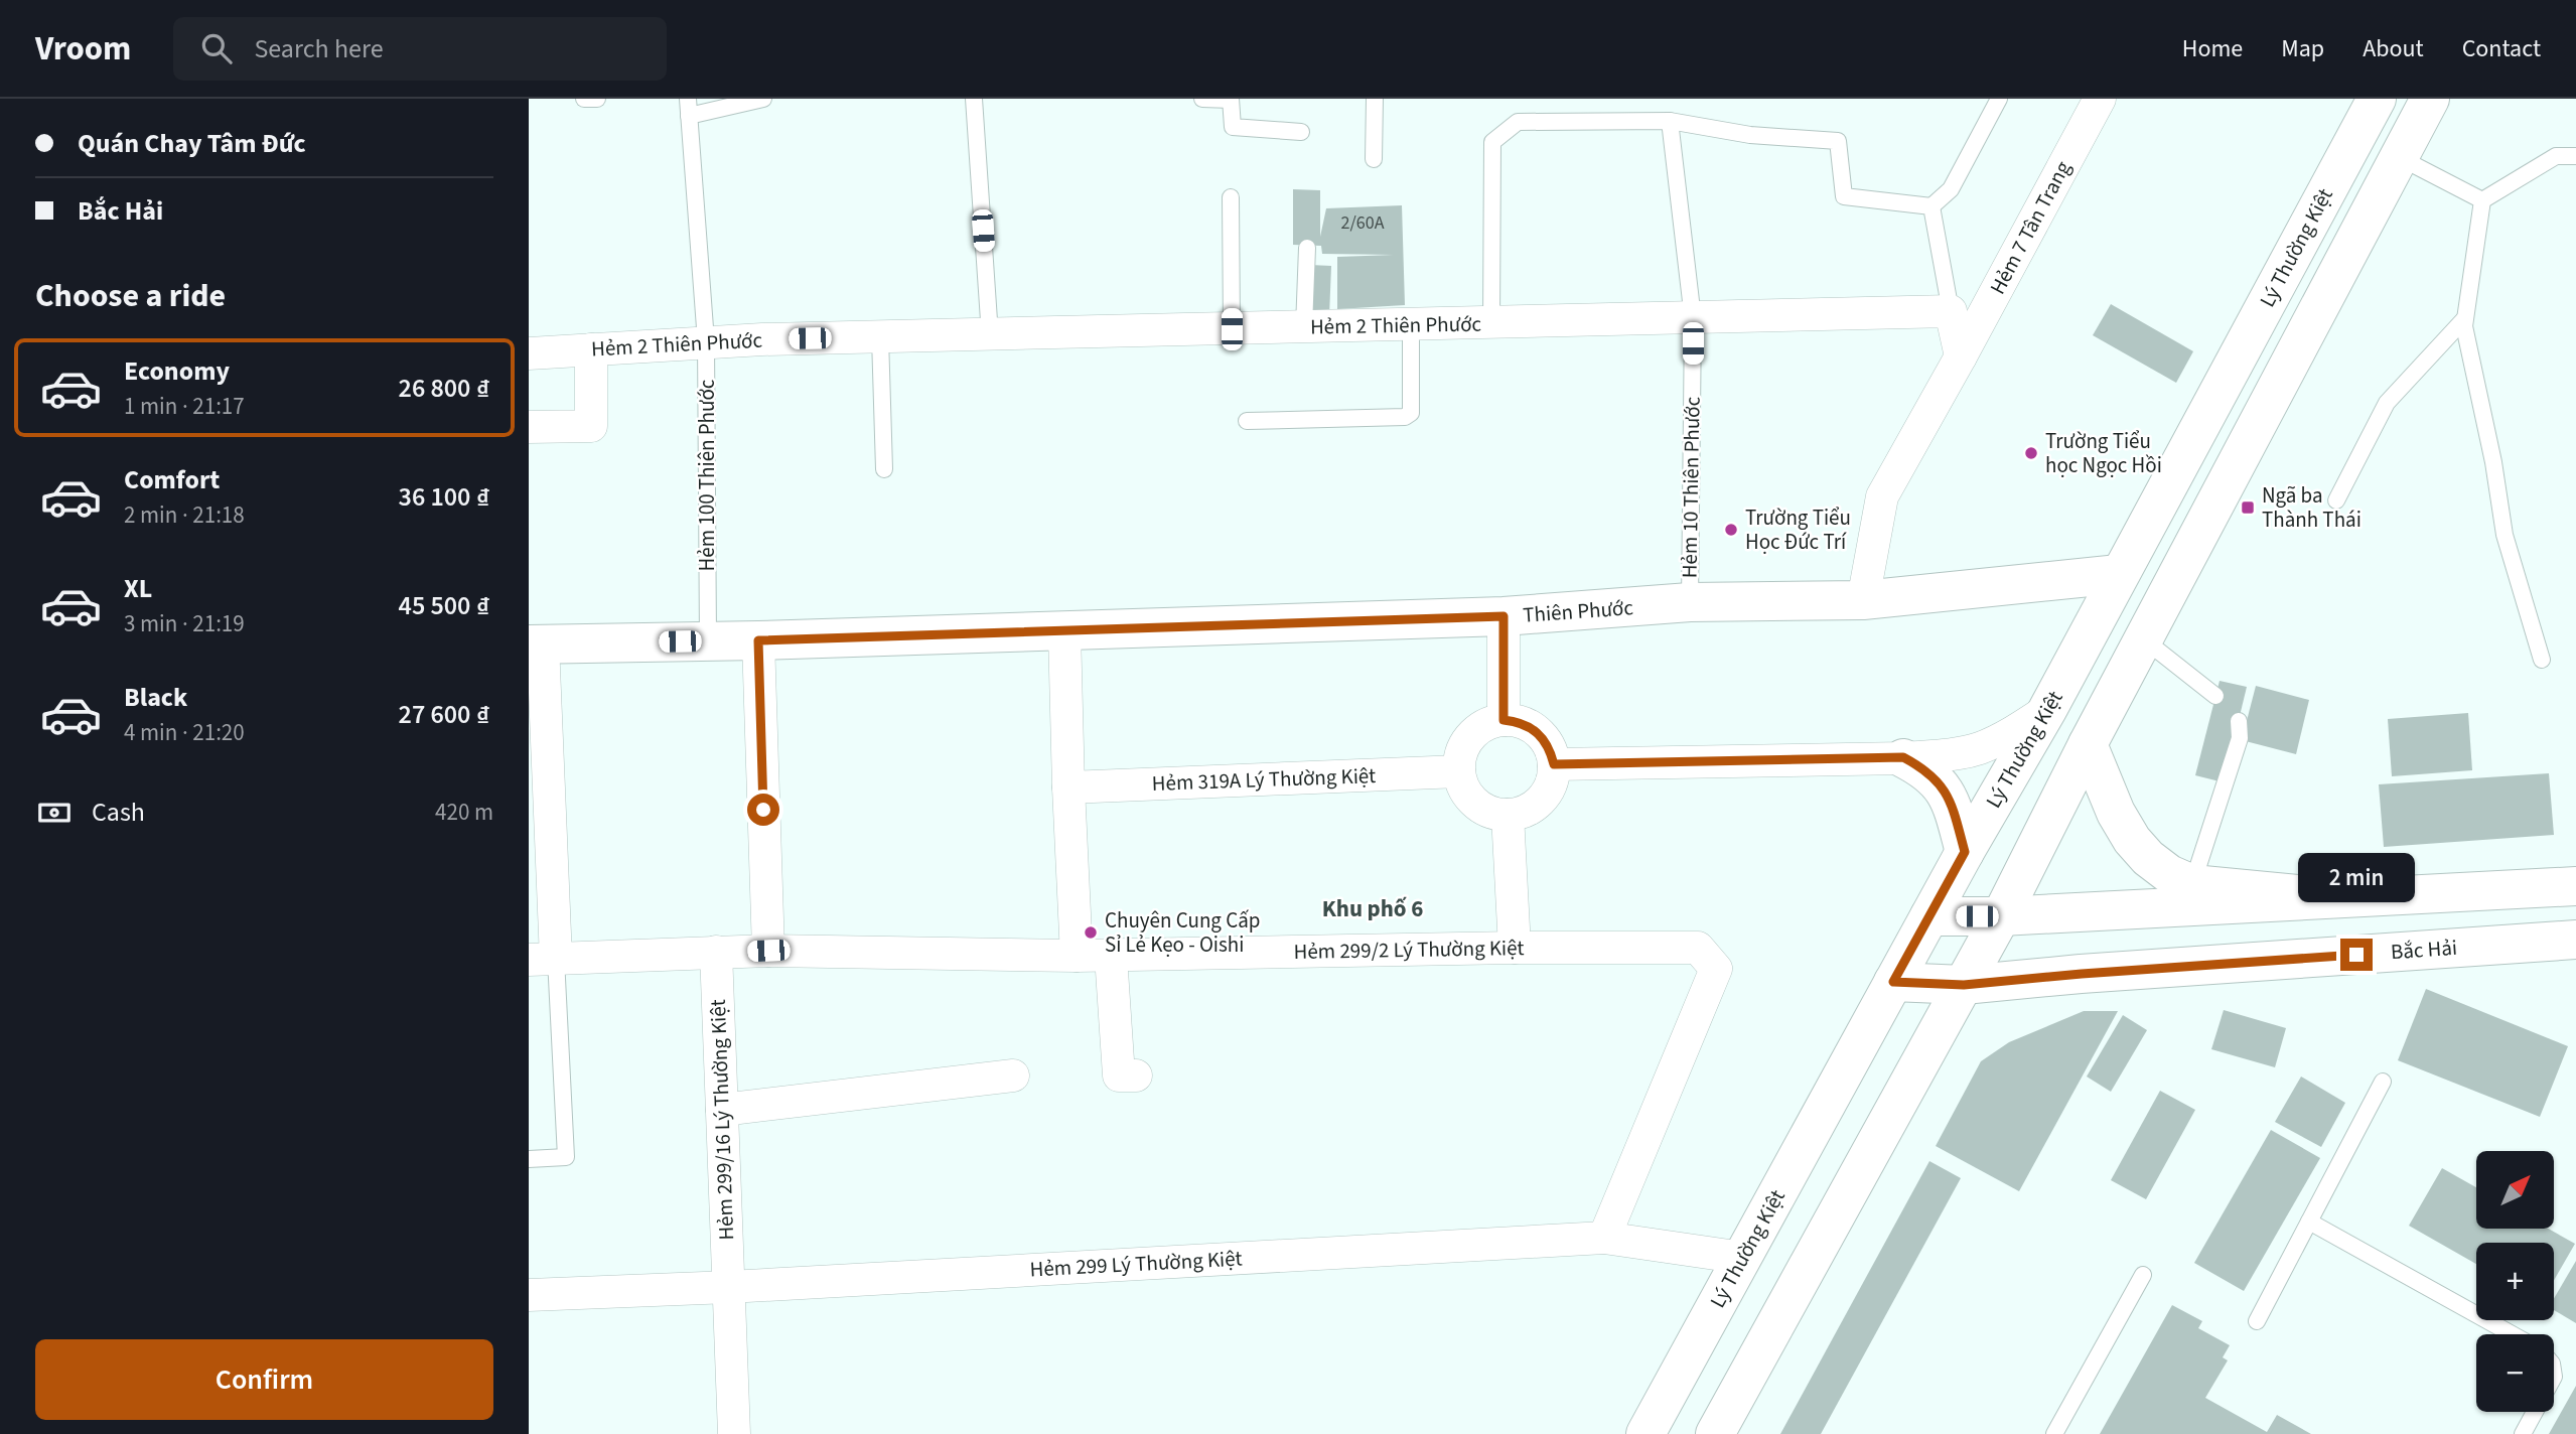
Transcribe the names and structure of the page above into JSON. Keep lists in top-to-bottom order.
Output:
{
  "streets": {
    "main road": ["Lý Thường Kiệt", "Thiên Phước", "Bắc Hải"],
    "street": [
      "Hẻm 7 Tân Trang",
      "Hẻm 2 Thiên Phước",
      "Hẻm 319A Lý Thường Kiệt",
      "Hẻm 299/2 Lý Thường Kiệt",
      "Hẻm 299/16 Lý Thường Kiệt",
      "Hẻm 299 Lý Thường Kiệt"
    ],
    "lane": ["Hẻm 100 Thiên Phước", "Hẻm 10 Thiên Phước"]
  },
  "crossings": [
    ["Lý Thường Kiệt", "Thiên Phước"],
    ["Lý Thường Kiệt", "Bắc Hải"],
    ["Lý Thường Kiệt", "Hẻm 299 Lý Thường Kiệt"],
    ["Hẻm 2 Thiên Phước", "Hẻm 100 Thiên Phước"],
    ["Hẻm 2 Thiên Phước", "Hẻm 10 Thiên Phước"],
    ["Hẻm 100 Thiên Phước", "Thiên Phước"],
    ["Hẻm 10 Thiên Phước", "Thiên Phước"],
    ["Hẻm 299/2 Lý Thường Kiệt", "Hẻm 299/16 Lý Thường Kiệt"],
    ["Hẻm 299/2 Lý Thường Kiệt", "Hẻm 299 Lý Thường Kiệt"],
    ["Hẻm 299/16 Lý Thường Kiệt", "Hẻm 299 Lý Thường Kiệt"]
  ],
  "districts": ["Khu phố 6"],
  "places": {
    "other": ["Trường Tiểu học Ngọc Hồi", "Trường Tiểu Học Đức Trí", "Chuyên Cung Cấp Sỉ Lẻ Kẹo - Oishi"],
    "transit": ["Ngã ba Thành Thái"]
  },
  "house_numbers": ["2/60A"],
  "north": "top right",
  "page": {
    "header": "Vroom",
    "search": "Search here",
    "nav": [
      "Home",
      "Map",
      "About",
      "Contact"
    ],
    "banner": ["Quán Chay Tâm Đức", "Bắc Hải"],
    "heading": "Choose a ride",
    "list": [
      {
        "name": "Economy",
        "note": "1 min · 21:17",
        "value": "26 800 ₫"
      },
      {
        "name": "Comfort",
        "note": "2 min · 21:18",
        "value": "36 100 ₫"
      },
      {
        "name": "XL",
        "note": "3 min · 21:19",
        "value": "45 500 ₫"
      },
      {
        "name": "Black",
        "note": "4 min · 21:20",
        "value": "27 600 ₫"
      }
    ],
    "pay": ["Cash", "420 m"],
    "bubble": "2 min",
    "map_buttons": ["+", "−"],
    "buttons": "Confirm"
  }
}
